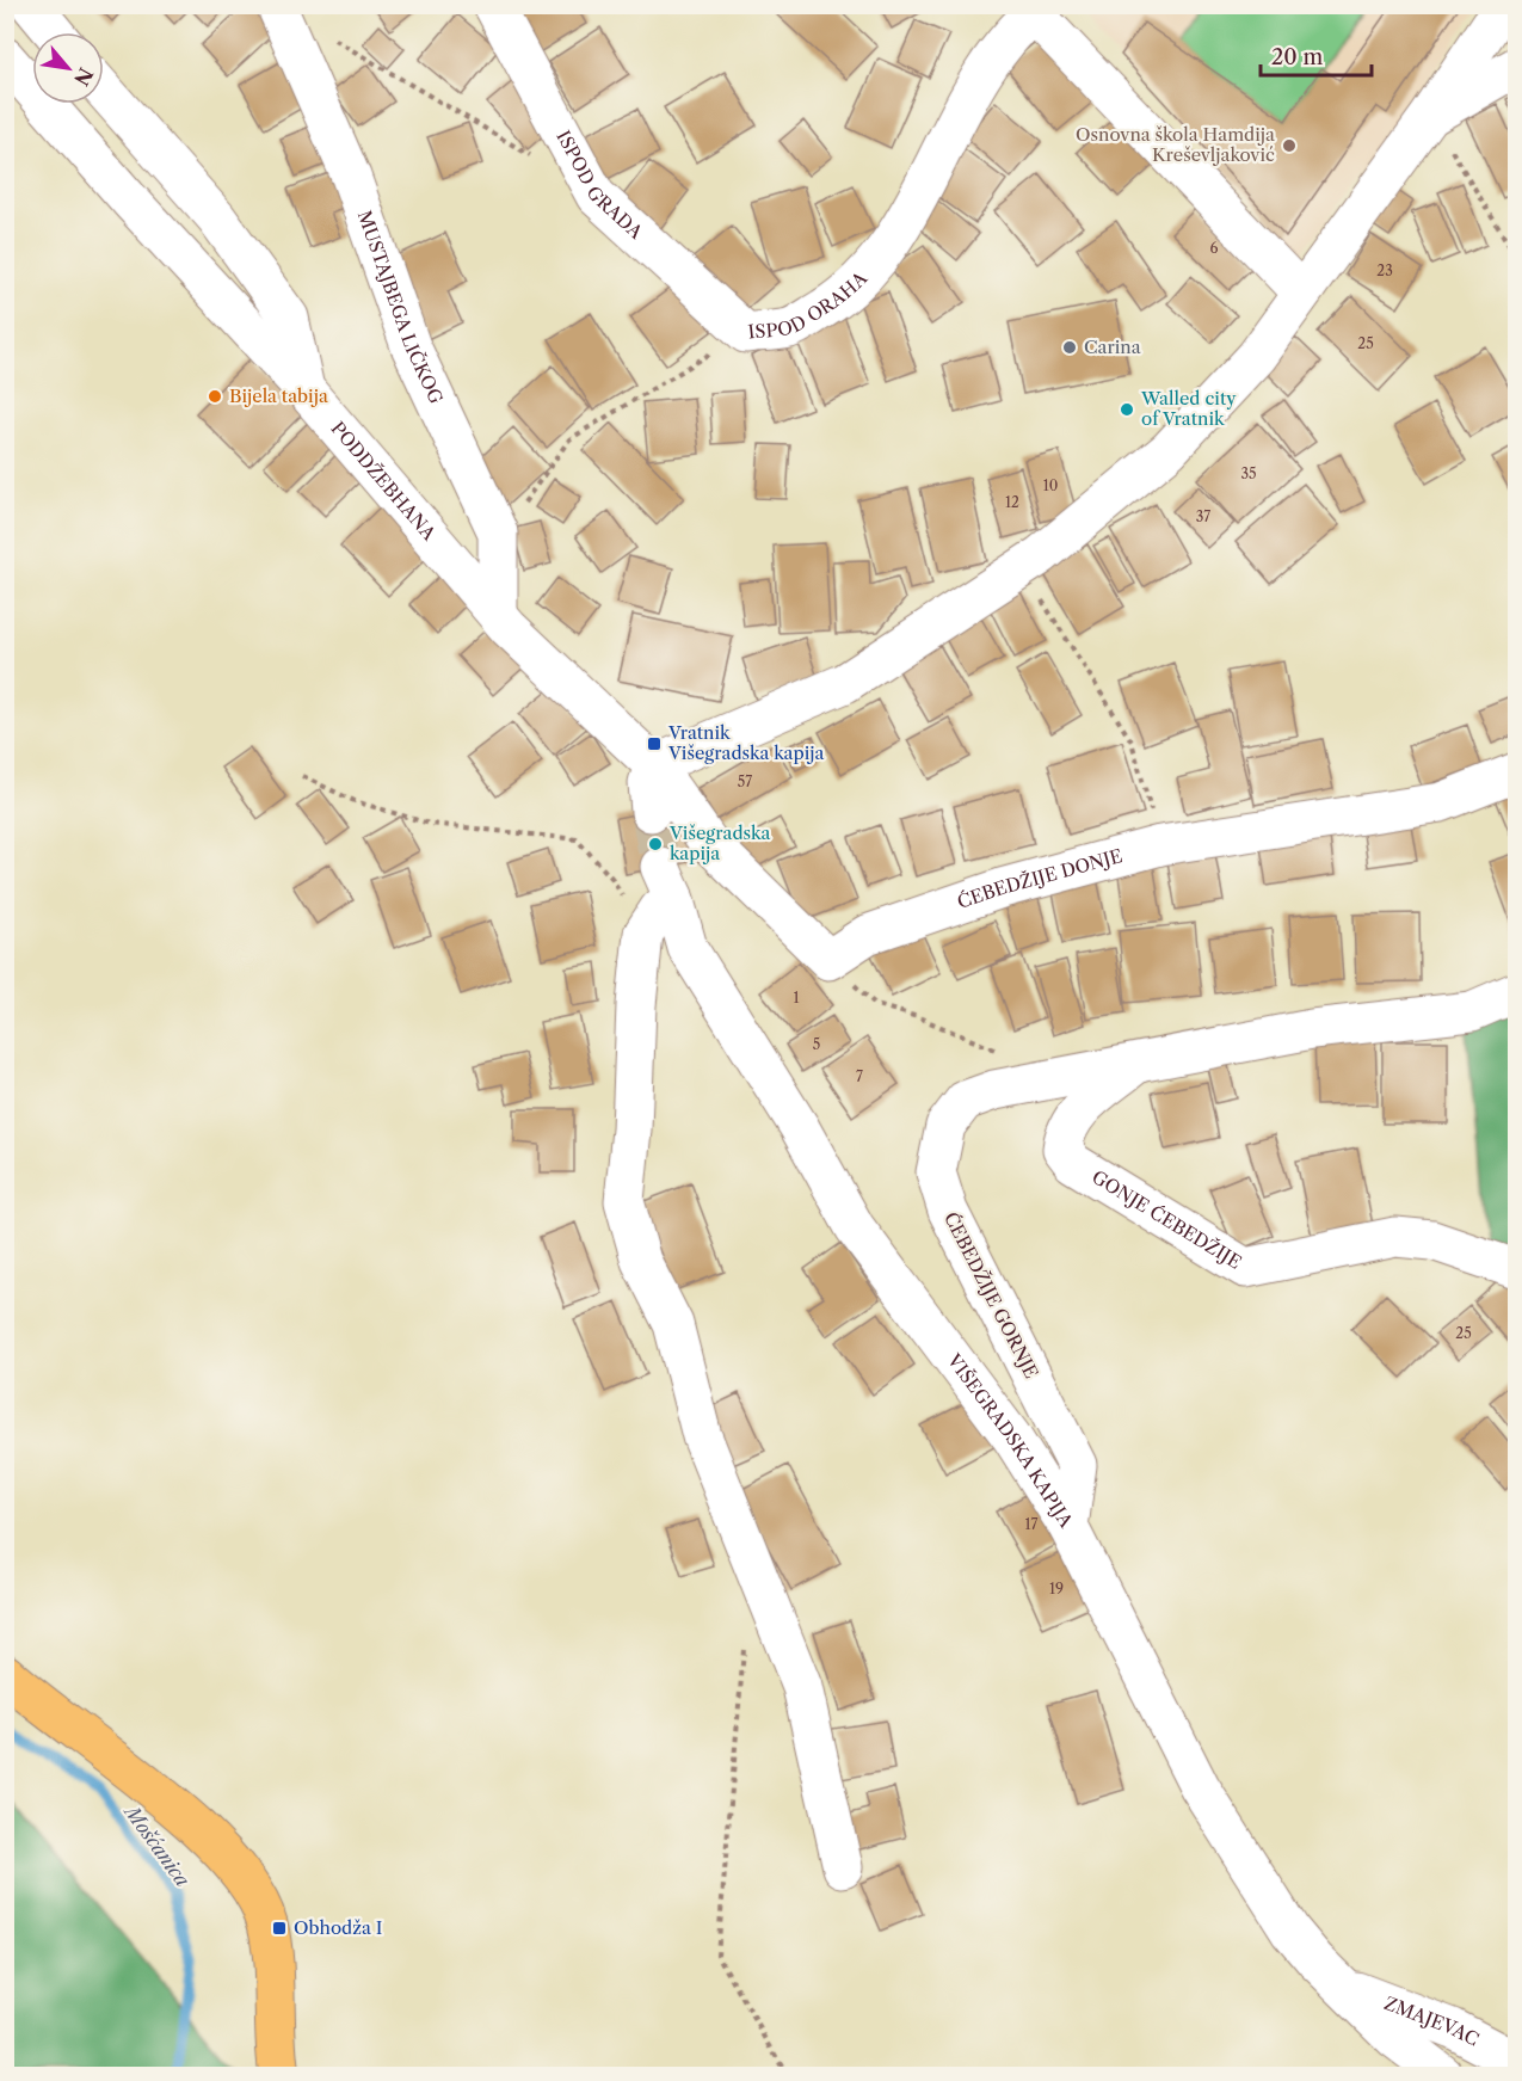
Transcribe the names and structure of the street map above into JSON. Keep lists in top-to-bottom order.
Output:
{
  "streets": {
    "street": [
      "ISPOD GRADA",
      "ISPOD ORAHA",
      "MUSTAJBEGA LIČKOG",
      "PODDŽEBHANA",
      "ĆEBEDŽIJE DONJE",
      "GONJE ĆEBEDŽIJE",
      "ĆEBEDŽIJE GORNJE",
      "VIŠEGRADSKA KAPIJA",
      "ZMAJEVAC"
    ]
  },
  "crossings": [
    ["ISPOD GRADA", "ISPOD ORAHA"],
    ["MUSTAJBEGA LIČKOG", "PODDŽEBHANA"],
    ["GONJE ĆEBEDŽIJE", "ĆEBEDŽIJE GORNJE"],
    ["ĆEBEDŽIJE GORNJE", "VIŠEGRADSKA KAPIJA"],
    ["VIŠEGRADSKA KAPIJA", "ZMAJEVAC"]
  ],
  "water": ["Mošćanica"],
  "places": {
    "other": [
      "Osnovna škola Hamdija Kreševljaković",
      "Carina",
      "Bijela tabija",
      "Walled city of Vratnik",
      "Višegradska kapija"
    ],
    "transit": ["Vratnik Višegradska kapija", "Obhodža I"]
  },
  "house_numbers": [
    "6",
    "23",
    "25",
    "35",
    "10",
    "12",
    "37",
    "57",
    "1",
    "5",
    "7",
    "25",
    "17",
    "19"
  ],
  "scale_bar": "20 m",
  "north": "bottom right"
}
